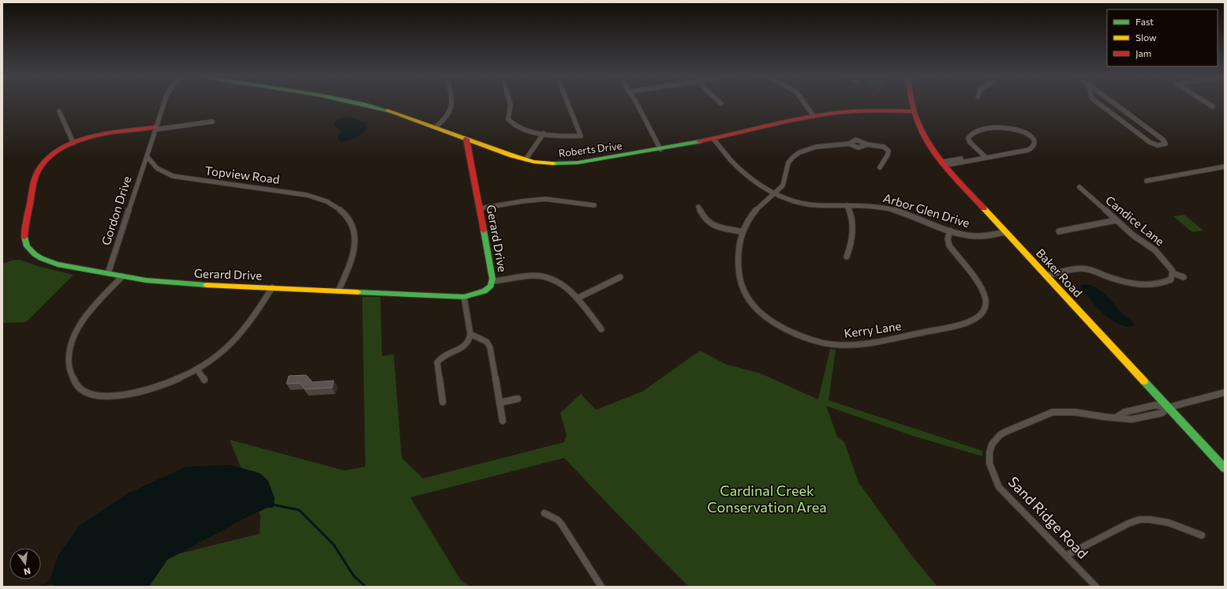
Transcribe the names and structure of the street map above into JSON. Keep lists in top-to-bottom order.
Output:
{
  "streets": {
    "main road": ["Roberts Drive", "Gerard Drive", "Baker Road"],
    "street": [
      "Topview Road",
      "Gordon Drive",
      "Arbor Glen Drive",
      "Candice Lane",
      "Kerry Lane",
      "Sand Ridge Road"
    ]
  },
  "crossings": [
    ["Roberts Drive", "Arbor Glen Drive"],
    ["Roberts Drive", "Gerard Drive"],
    ["Roberts Drive", "Baker Road"],
    ["Topview Road", "Gordon Drive"],
    ["Topview Road", "Gerard Drive"],
    ["Gordon Drive", "Gerard Drive"],
    ["Arbor Glen Drive", "Baker Road"],
    ["Arbor Glen Drive", "Kerry Lane"],
    ["Baker Road", "Sand Ridge Road"]
  ],
  "parks": ["Cardinal Creek Conservation Area"],
  "legend": ["Fast", "Slow", "Jam"],
  "north": "bottom"
}
